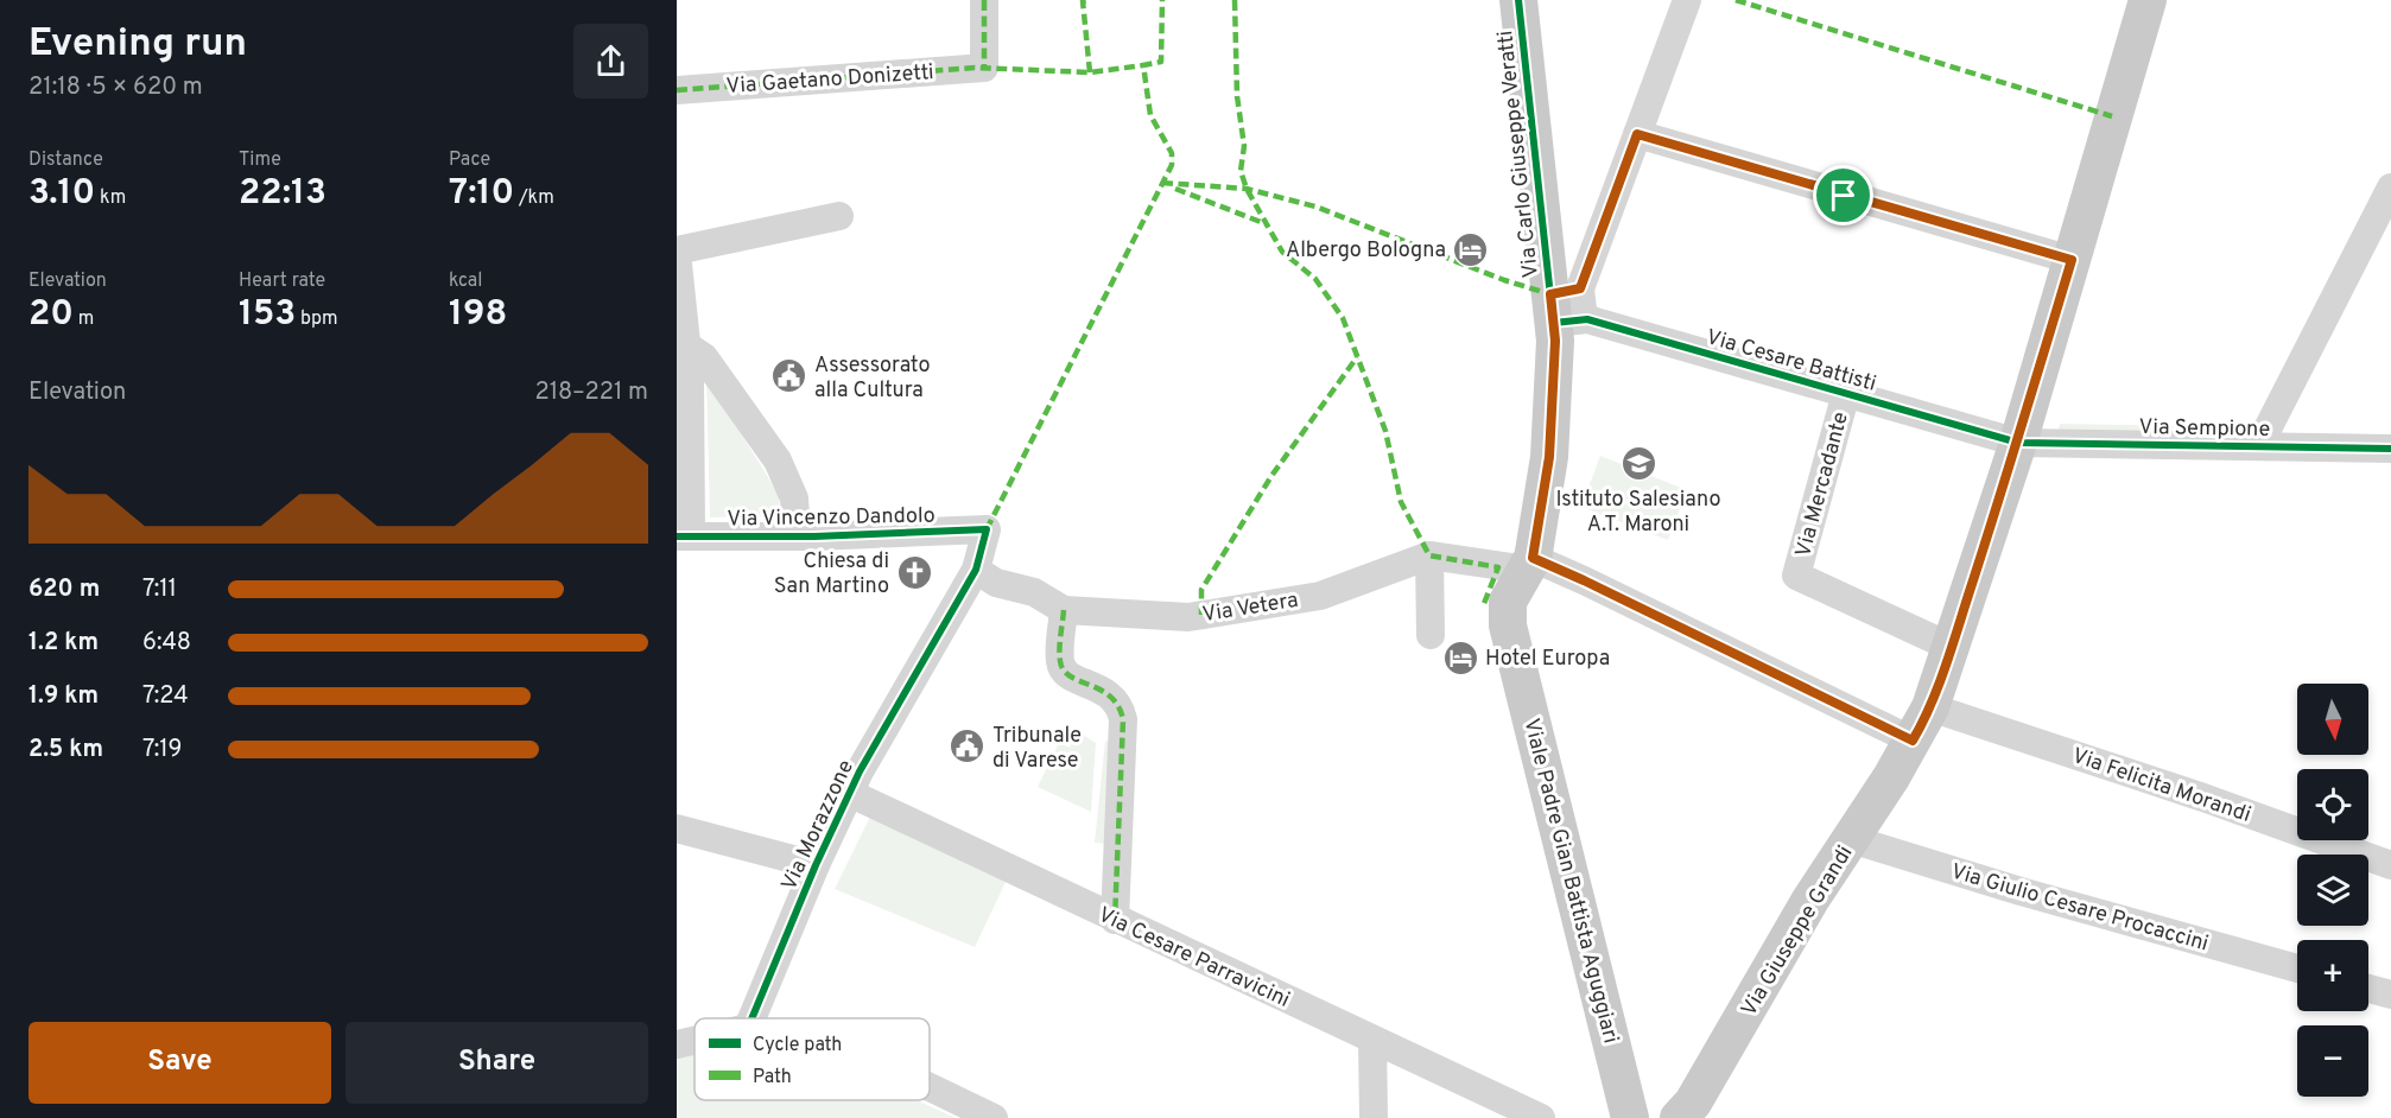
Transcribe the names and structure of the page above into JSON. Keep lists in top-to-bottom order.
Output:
{
  "streets": {
    "main road": ["Via Carlo Giuseppe Veratti", "Viale Padre Gian Battista Aguggiari", "Via Giuseppe Grandi"],
    "street": [
      "Via Gaetano Donizetti",
      "Via Cesare Battisti",
      "Via Sempione",
      "Via Mercadante",
      "Via Vincenzo Dandolo",
      "Via Vetera",
      "Via Felicita Morandi",
      "Via Morazzone",
      "Via Giulio Cesare Procaccini",
      "Via Cesare Parravicini"
    ]
  },
  "crossings": [
    ["Via Carlo Giuseppe Veratti", "Via Cesare Battisti"],
    ["Via Carlo Giuseppe Veratti", "Viale Padre Gian Battista Aguggiari"],
    ["Via Cesare Battisti", "Via Sempione"],
    ["Via Cesare Battisti", "Via Mercadante"],
    ["Via Cesare Battisti", "Via Giuseppe Grandi"],
    ["Via Sempione", "Via Giuseppe Grandi"],
    ["Via Mercadante", "Via Giuseppe Grandi"],
    ["Via Vincenzo Dandolo", "Via Morazzone"],
    ["Via Felicita Morandi", "Via Giuseppe Grandi"],
    ["Via Morazzone", "Via Cesare Parravicini"],
    ["Via Giulio Cesare Procaccini", "Via Giuseppe Grandi"]
  ],
  "places": {
    "hotel": ["Albergo Bologna", "Hotel Europa"],
    "public building": ["Assessorato alla Cultura", "Tribunale di Varese"],
    "school or university": ["Istituto Salesiano A.T. Maroni"],
    "church": ["Chiesa di San Martino"]
  },
  "legend": ["Cycle path", "Path"],
  "north": "bottom",
  "page": {
    "heading": ["Evening run", "21:18 · 5 × 620 m"],
    "stats": [
      ["Distance", "3.10 km"],
      ["Time", "22:13"],
      ["Pace", "7:10 /km"],
      ["Elevation", "20 m"],
      ["Heart rate", "153 bpm"],
      ["kcal", "198"]
    ],
    "chart": ["Elevation", "218–221 m"],
    "list": [
      {
        "name": "620 m",
        "note": "7:11"
      },
      {
        "name": "1.2 km",
        "note": "6:48"
      },
      {
        "name": "1.9 km",
        "note": "7:24"
      },
      {
        "name": "2.5 km",
        "note": "7:19"
      }
    ],
    "map_buttons": ["+", "−"],
    "buttons": ["Save", "Share"]
  }
}
